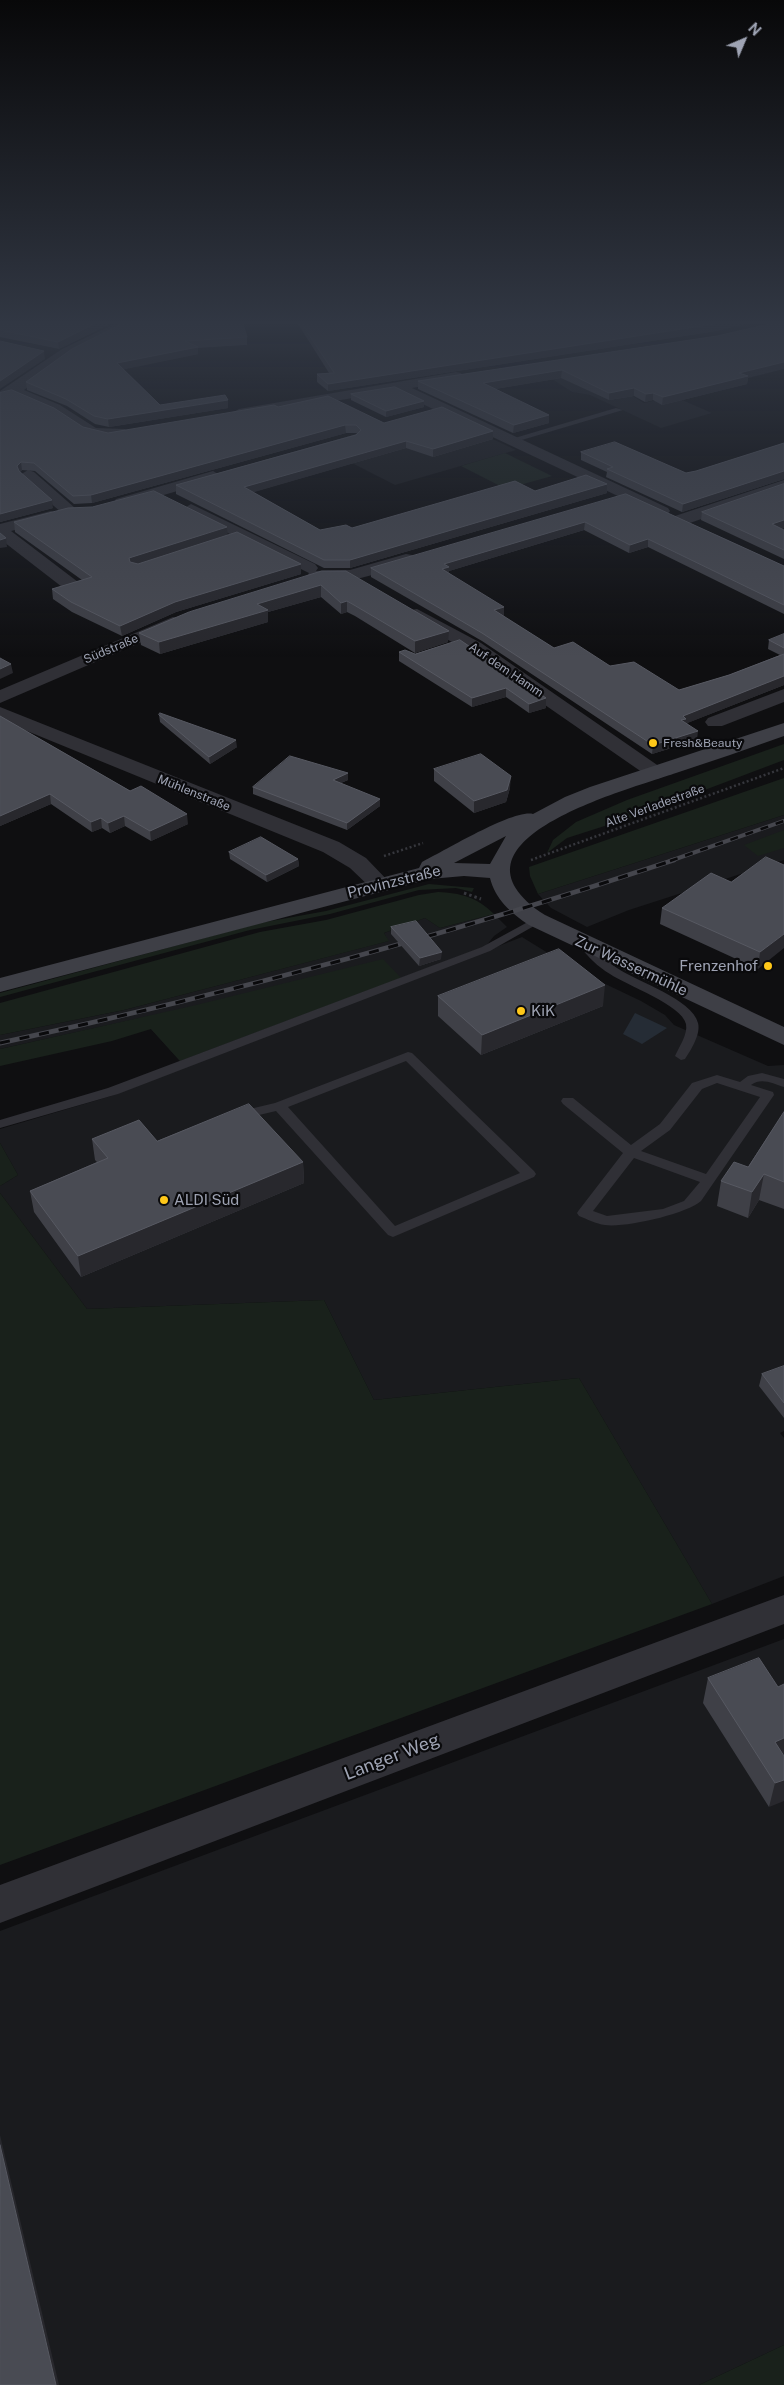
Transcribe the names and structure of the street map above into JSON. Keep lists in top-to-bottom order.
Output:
{
  "streets": {
    "main road": ["Provinzstraße", "Zur Wassermühle"],
    "street": [
      "Südstraße",
      "Auf dem Hamm",
      "Mühlenstraße",
      "Langer Weg"
    ],
    "path": ["Alte Verladestraße"]
  },
  "crossings": [
    ["Mühlenstraße", "Provinzstraße"],
    ["Provinzstraße", "Zur Wassermühle"]
  ],
  "places": [
    "Fresh&Beauty",
    "Frenzenhof",
    "KiK",
    "ALDI Süd"
  ],
  "north": "top right"
}
